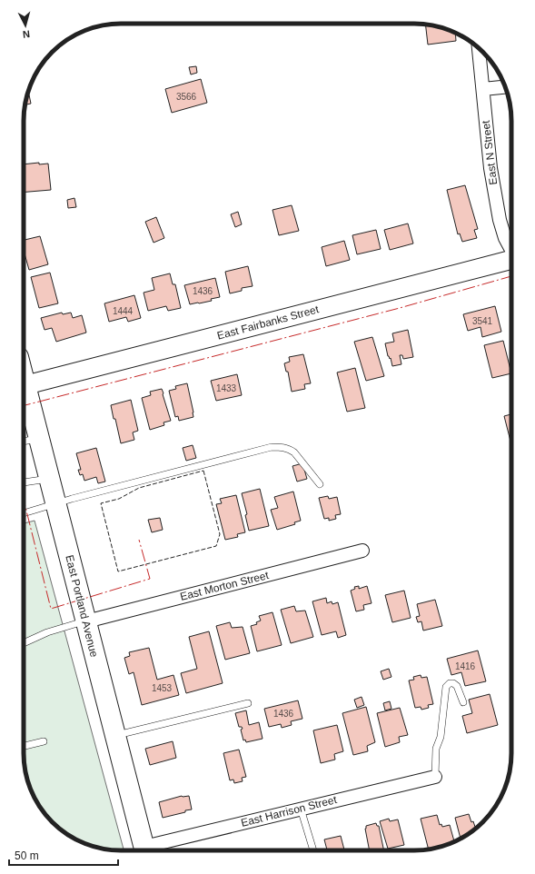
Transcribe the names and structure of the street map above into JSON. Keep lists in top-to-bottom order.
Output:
{
  "streets": {
    "main road": ["East Portland Avenue"],
    "street": [
      "East N Street",
      "East Fairbanks Street",
      "East Morton Street",
      "East Harrison Street"
    ]
  },
  "crossings": [
    ["East Morton Street", "East Portland Avenue"]
  ],
  "house_numbers": [
    "3566",
    "1436",
    "1444",
    "3541",
    "1433",
    "1416",
    "1453",
    "1436"
  ],
  "scale_bar": "50 m",
  "north": "bottom"
}
